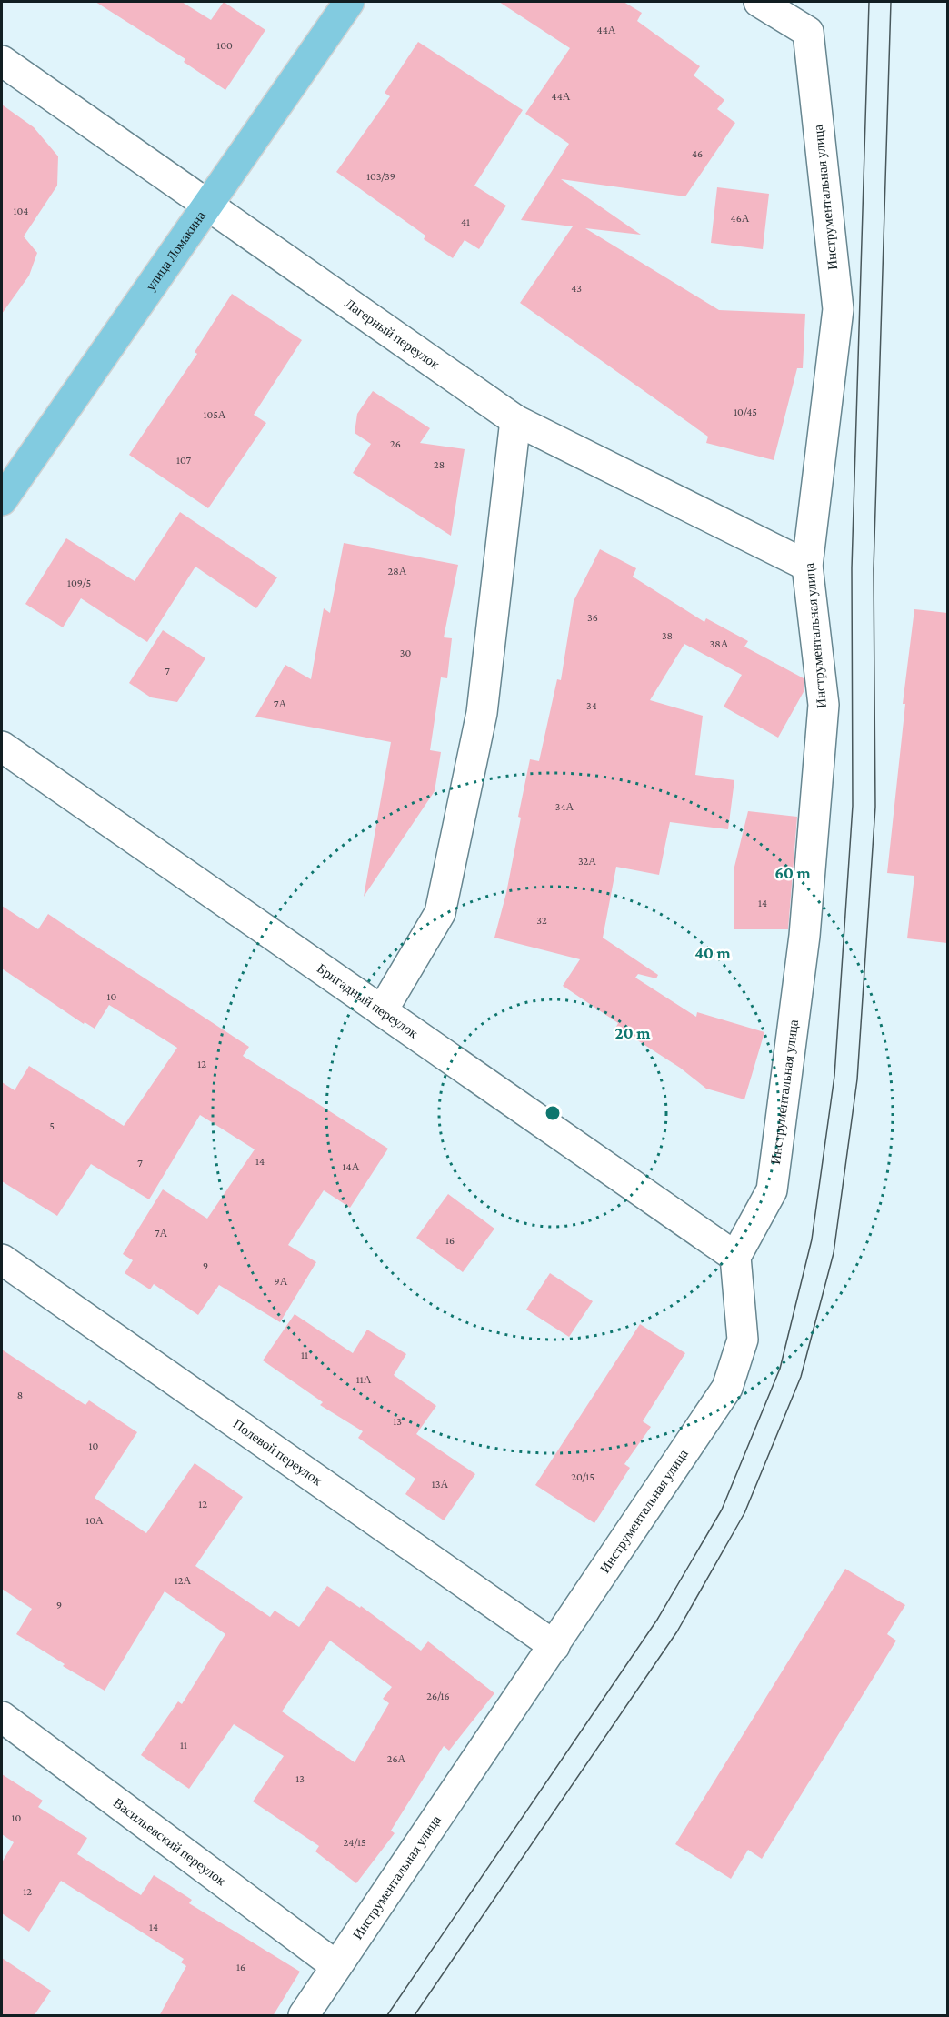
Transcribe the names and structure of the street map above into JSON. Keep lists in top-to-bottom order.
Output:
{
  "streets": {
    "main road": ["улица Ломакина"],
    "street": [
      "Инструментальная улица",
      "Лагерный переулок",
      "Бригадный переулок",
      "Полевой переулок",
      "Васильевский переулок"
    ]
  },
  "crossings": [
    ["Инструментальная улица", "Лагерный переулок"],
    ["Инструментальная улица", "Бригадный переулок"],
    ["Инструментальная улица", "Полевой переулок"],
    ["Инструментальная улица", "Васильевский переулок"],
    ["улица Ломакина", "Лагерный переулок"]
  ],
  "house_numbers": [
    "44А",
    "100",
    "44А",
    "46",
    "103/39",
    "104",
    "46А",
    "41",
    "43",
    "10/45",
    "105А",
    "26",
    "107",
    "28",
    "28А",
    "109/5",
    "36",
    "38",
    "38А",
    "30",
    "7",
    "7А",
    "34",
    "34А",
    "32А",
    "14",
    "32",
    "10",
    "12",
    "5",
    "14",
    "7",
    "14А",
    "7А",
    "16",
    "9",
    "9А",
    "11",
    "11А",
    "8",
    "13",
    "10",
    "20/15",
    "13А",
    "12",
    "10А",
    "12А",
    "9",
    "26/16",
    "11",
    "26А",
    "13",
    "10",
    "24/15",
    "12",
    "14",
    "16"
  ],
  "rings": ["60 m", "40 m", "20 m"]
}
